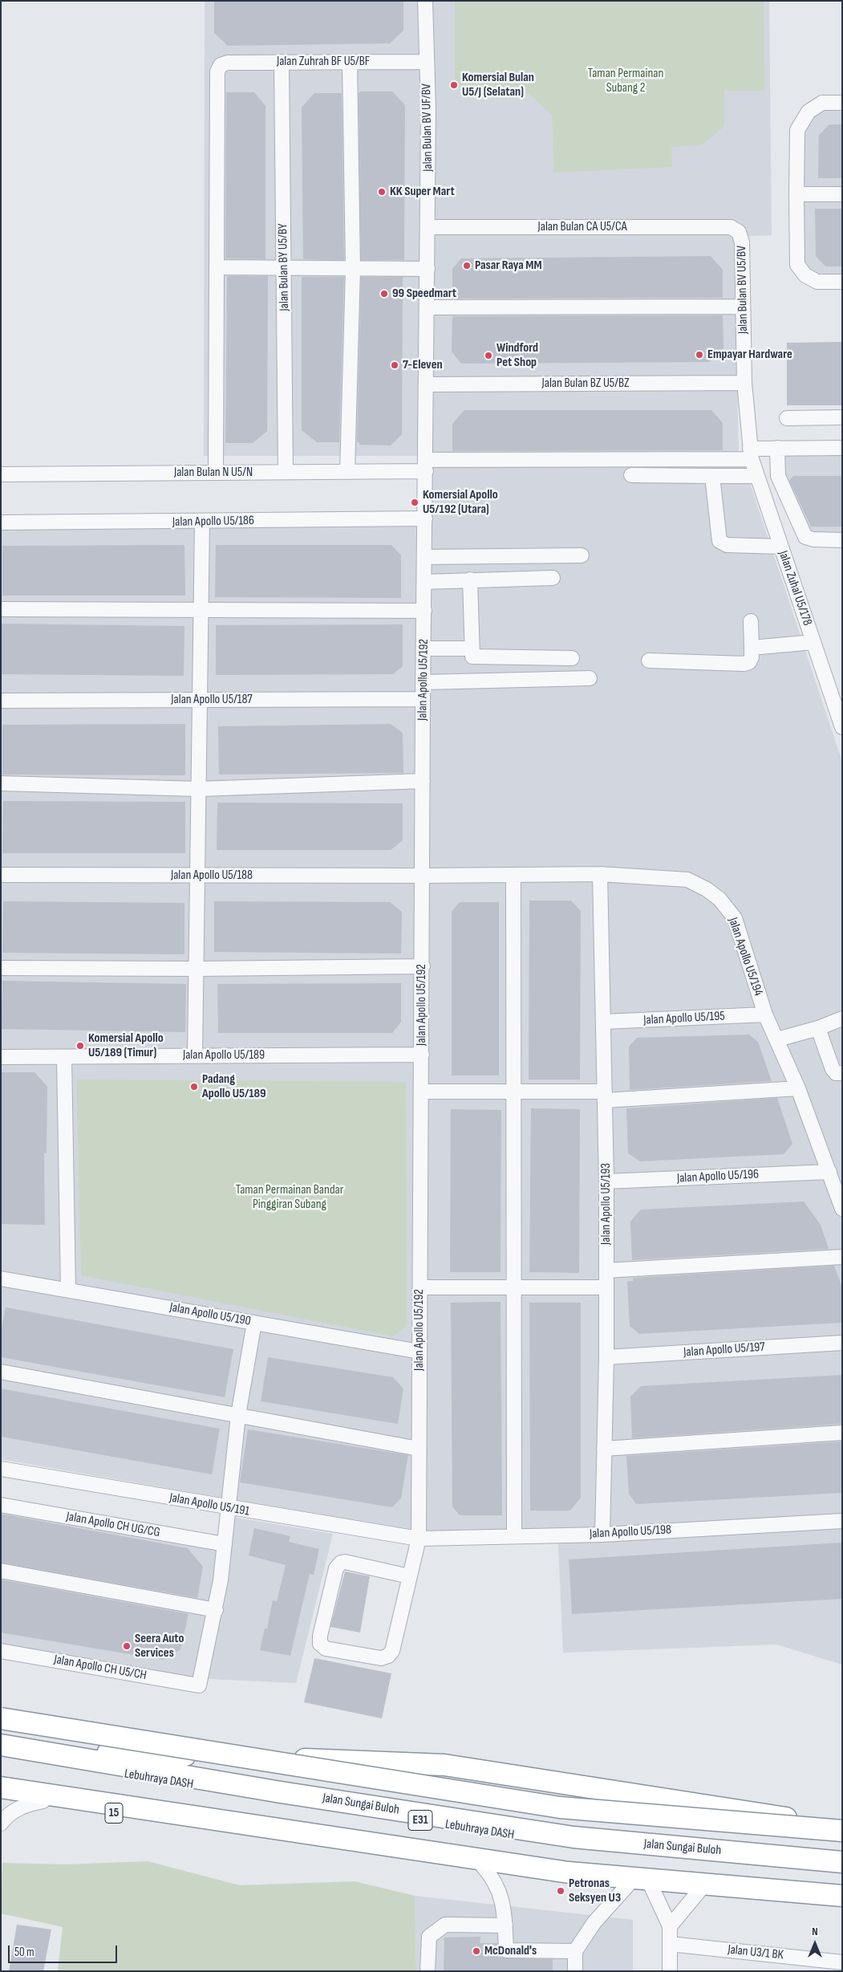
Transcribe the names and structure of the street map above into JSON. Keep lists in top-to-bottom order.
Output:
{
  "streets": {
    "highway": [
      "Lebuhraya DASH",
      "Jalan Sungai Buloh",
      "15",
      "E31"
    ],
    "street": [
      "Jalan Zuhrah BF U5/BF",
      "Jalan Bulan BV UF/BV",
      "Jalan Bulan CA U5/CA",
      "Jalan Bulan BY U5/BY",
      "Jalan Bulan BV U5/BV",
      "Jalan Bulan BZ U5/BZ",
      "Jalan Bulan N U5/N",
      "Jalan Apollo U5/186",
      "Jalan Zuhal U5/178",
      "Jalan Apollo U5/192",
      "Jalan Apollo U5/187",
      "Jalan Apollo U5/188",
      "Jalan Apollo U5/194",
      "Jalan Apollo U5/195",
      "Jalan Apollo U5/189",
      "Jalan Apollo U5/196",
      "Jalan Apollo U5/193",
      "Jalan Apollo U5/190",
      "Jalan Apollo U5/197",
      "Jalan Apollo U5/191",
      "Jalan Apollo CH UG/CG",
      "Jalan Apollo U5/198",
      "Jalan Apollo CH U5/CH",
      "Jalan U3/1 BK"
    ]
  },
  "crossings": [
    ["Jalan Zuhrah BF U5/BF", "Jalan Bulan BV UF/BV"],
    ["Jalan Zuhrah BF U5/BF", "Jalan Bulan BY U5/BY"],
    ["Jalan Bulan BV UF/BV", "Jalan Bulan CA U5/CA"],
    ["Jalan Bulan BV UF/BV", "Jalan Bulan BZ U5/BZ"],
    ["Jalan Bulan BV UF/BV", "Jalan Bulan N U5/N"],
    ["Jalan Bulan BV UF/BV", "Jalan Apollo U5/192"],
    ["Jalan Bulan CA U5/CA", "Jalan Bulan BV U5/BV"],
    ["Jalan Bulan BY U5/BY", "Jalan Bulan N U5/N"],
    ["Jalan Bulan BV U5/BV", "Jalan Bulan BZ U5/BZ"],
    ["Jalan Bulan BV U5/BV", "Jalan Bulan N U5/N"],
    ["Jalan Bulan BV U5/BV", "Jalan Zuhal U5/178"],
    ["Jalan Bulan N U5/N", "Jalan Zuhal U5/178"],
    ["Jalan Bulan N U5/N", "Jalan Apollo U5/192"],
    ["Jalan Apollo U5/186", "Jalan Apollo U5/192"],
    ["Jalan Apollo U5/192", "Jalan Apollo U5/187"],
    ["Jalan Apollo U5/192", "Jalan Apollo U5/188"],
    ["Jalan Apollo U5/192", "Jalan Apollo U5/194"],
    ["Jalan Apollo U5/192", "Jalan Apollo U5/189"],
    ["Jalan Apollo U5/192", "Jalan Apollo U5/190"],
    ["Jalan Apollo U5/192", "Jalan Apollo U5/191"],
    ["Jalan Apollo U5/192", "Jalan Apollo U5/198"],
    ["Jalan Apollo U5/188", "Jalan Apollo U5/194"],
    ["Jalan Apollo U5/194", "Jalan Apollo U5/195"],
    ["Jalan Apollo U5/194", "Jalan Apollo U5/196"],
    ["Jalan Apollo U5/194", "Jalan Apollo U5/193"],
    ["Jalan Apollo U5/195", "Jalan Apollo U5/193"],
    ["Jalan Apollo U5/196", "Jalan Apollo U5/193"],
    ["Jalan Apollo U5/193", "Jalan Apollo U5/197"],
    ["Jalan Apollo U5/193", "Jalan Apollo U5/198"],
    ["Jalan Apollo U5/191", "Jalan Apollo U5/198"]
  ],
  "parks": ["Taman Permainan Subang 2", "Taman Permainan Bandar Pinggiran Subang"],
  "places": [
    "Komersial Bulan U5/J (Selatan)",
    "KK Super Mart",
    "Pasar Raya MM",
    "99 Speedmart",
    "Empayar Hardware",
    "Windford Pet Shop",
    "7-Eleven",
    "Komersial Apollo U5/192 (Utara)",
    "Komersial Apollo U5/189 (Timur)",
    "Padang Apollo U5/189",
    "Seera Auto Services",
    "Petronas Seksyen U3",
    "McDonald's"
  ],
  "scale_bar": "50 m",
  "north": "top"
}
